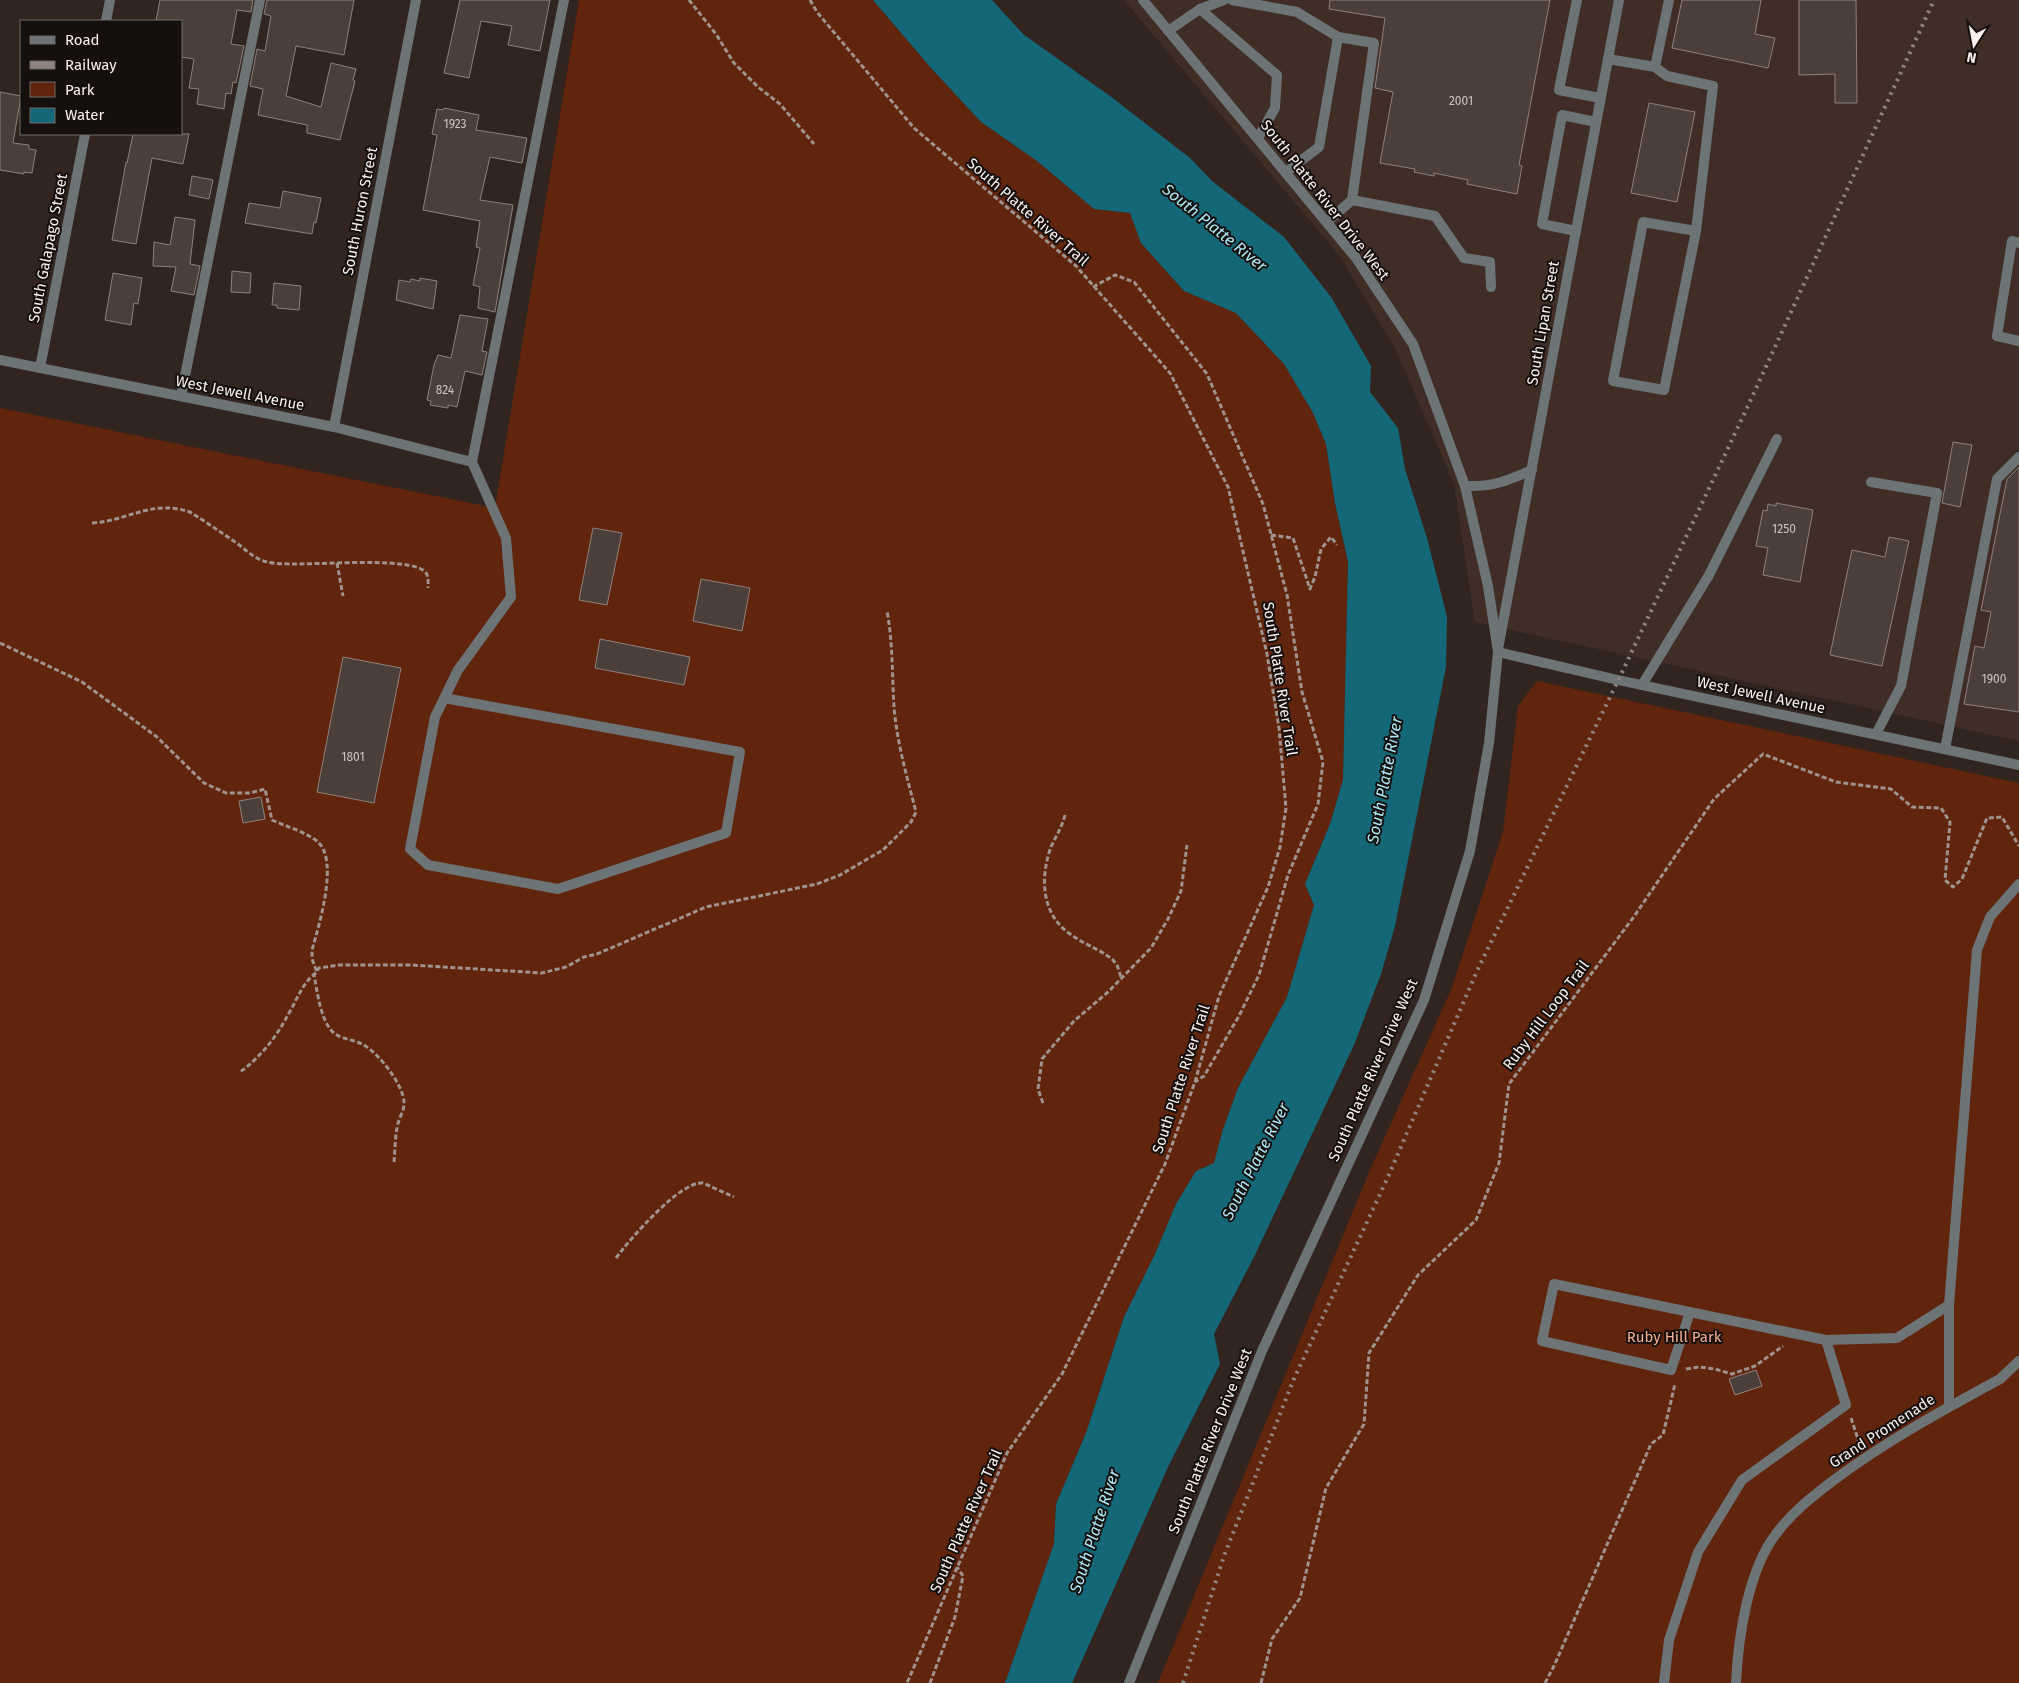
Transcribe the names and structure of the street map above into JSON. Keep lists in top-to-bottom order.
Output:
{
  "streets": {
    "street": [
      "South Platte River Drive West",
      "South Huron Street",
      "South Galapago Street",
      "South Lipan Street",
      "West Jewell Avenue",
      "Grand Promenade"
    ],
    "path": ["South Platte River Trail", "Ruby Hill Loop Trail"]
  },
  "crossings": [
    ["South Platte River Drive West", "South Lipan Street"],
    ["South Platte River Drive West", "West Jewell Avenue"],
    ["South Huron Street", "West Jewell Avenue"],
    ["South Galapago Street", "West Jewell Avenue"],
    ["South Lipan Street", "West Jewell Avenue"]
  ],
  "water": ["South Platte River"],
  "parks": ["Ruby Hill Park"],
  "house_numbers": [
    "2001",
    "1923",
    "824",
    "1250",
    "1900",
    "1801"
  ],
  "legend": [
    "Road",
    "Railway",
    "Park",
    "Water"
  ],
  "north": "bottom"
}
